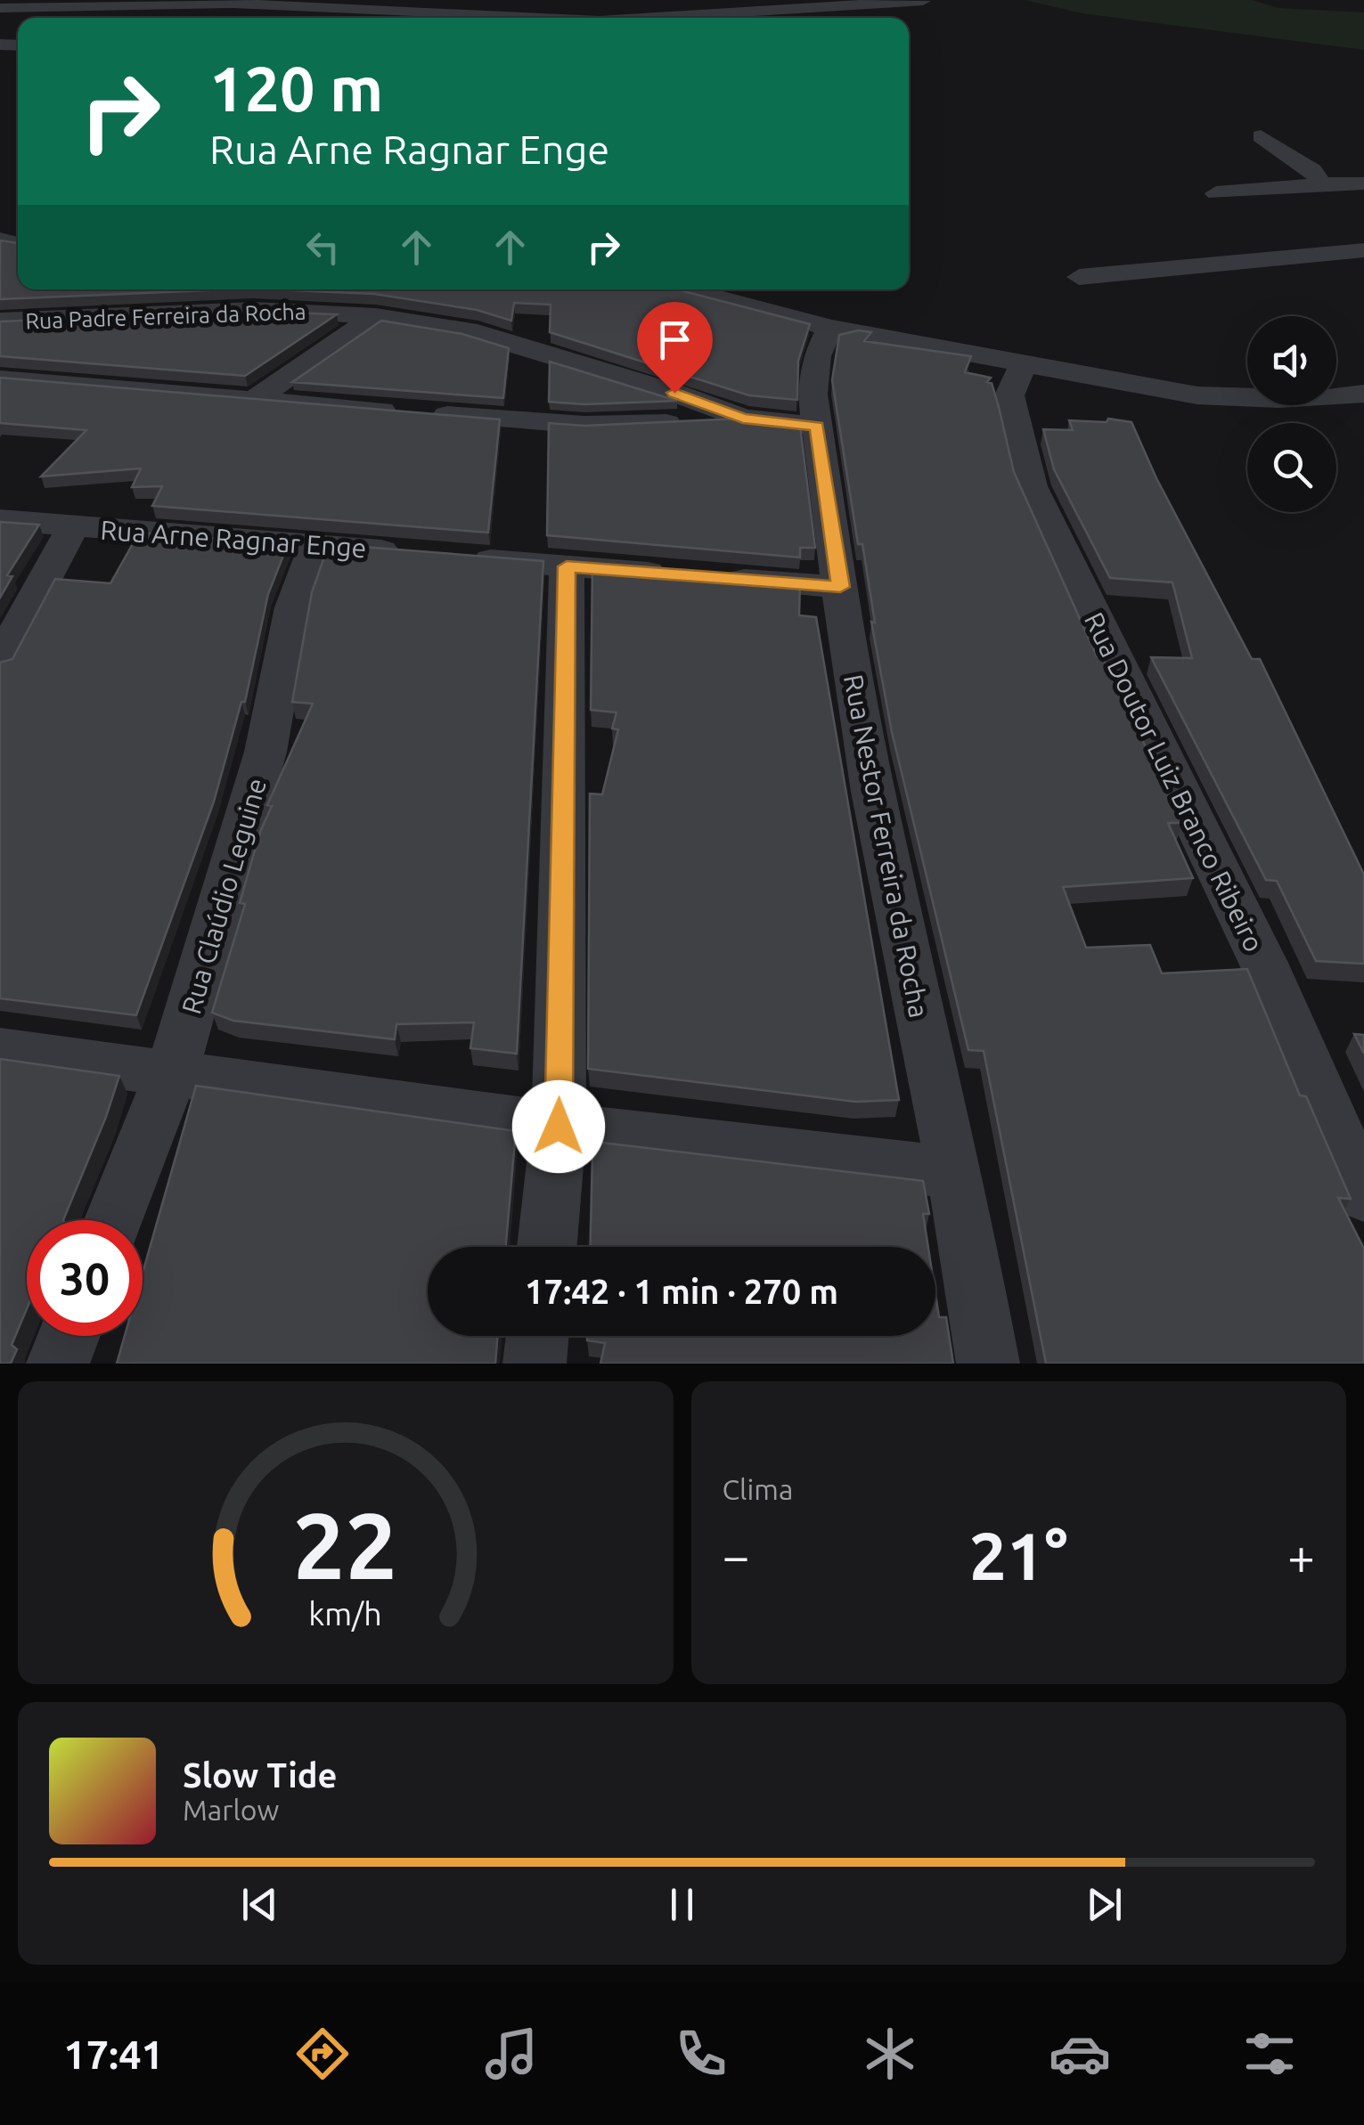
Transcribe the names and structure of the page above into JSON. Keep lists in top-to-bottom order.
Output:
{
  "streets": {
    "street": [
      "Rua Padre Ferreira da Rocha",
      "Rua Arne Ragnar Enge",
      "Rua Doutor Luiz Branco Ribeiro",
      "Rua Nestor Ferreira da Rocha",
      "Rua Claúdio Leguine"
    ]
  },
  "crossings": [
    ["Rua Padre Ferreira da Rocha", "Rua Nestor Ferreira da Rocha"],
    ["Rua Arne Ragnar Enge", "Rua Nestor Ferreira da Rocha"],
    ["Rua Arne Ragnar Enge", "Rua Claúdio Leguine"]
  ],
  "page": {
    "turn": ["120 m", "Rua Arne Ragnar Enge"],
    "limit": "30",
    "trip": "17:42 · 1 min · 270 m",
    "tile": "Clima",
    "heat": ["−", "21°", "+"],
    "song": ["Slow Tide", "Marlow"],
    "tabs": "17:41",
    "gauge": ["22", "km/h"]
  }
}
